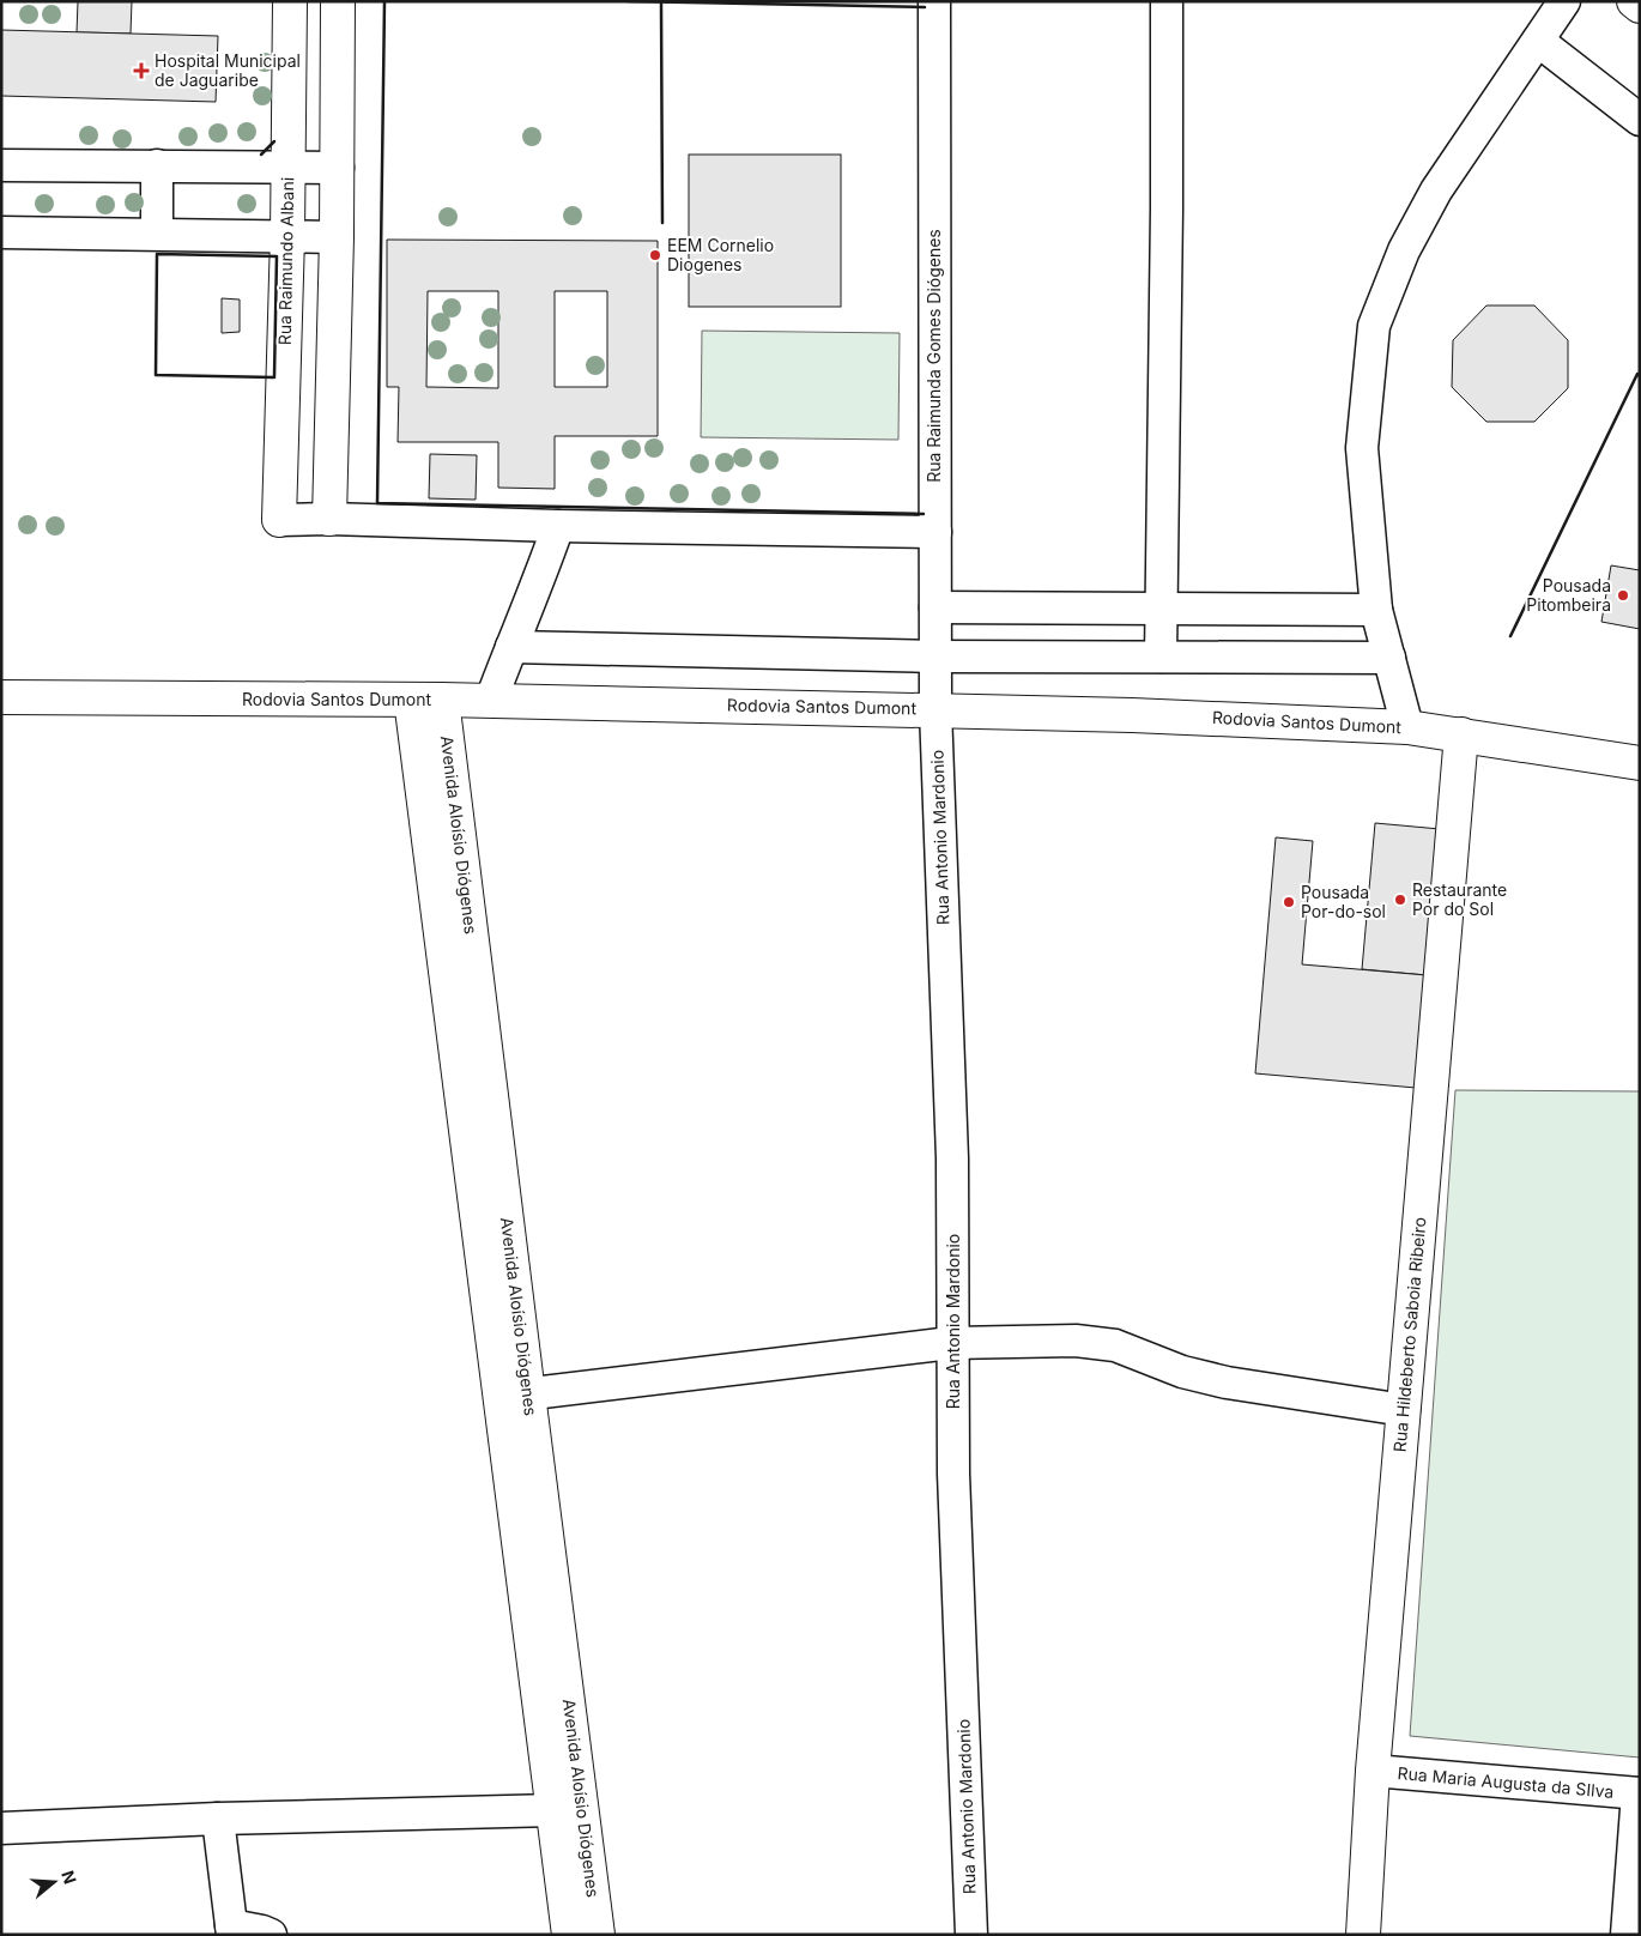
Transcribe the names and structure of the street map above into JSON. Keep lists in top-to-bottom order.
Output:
{
  "streets": {
    "main road": [
      "Rua Raimundo Albani",
      "Rodovia Santos Dumont",
      "Avenida Aloísio Diógenes",
      "Rua Hildeberto Saboia Ribeiro"
    ],
    "street": ["Rua Raimunda Gomes Diógenes", "Rua Antonio Mardonio", "Rua Maria Augusta da SIlva"]
  },
  "crossings": [
    ["Rua Raimunda Gomes Diógenes", "Rodovia Santos Dumont"],
    ["Rua Raimunda Gomes Diógenes", "Rua Antonio Mardonio"],
    ["Rodovia Santos Dumont", "Avenida Aloísio Diógenes"],
    ["Rodovia Santos Dumont", "Rua Antonio Mardonio"],
    ["Rodovia Santos Dumont", "Rua Hildeberto Saboia Ribeiro"],
    ["Rua Hildeberto Saboia Ribeiro", "Rua Maria Augusta da SIlva"]
  ],
  "places": {
    "health": ["Hospital Municipal de Jaguaribe"],
    "other": [
      "EEM Cornelio Diogenes",
      "Pousada Pitombeira",
      "Restaurante Por do Sol",
      "Pousada Por-do-sol"
    ]
  },
  "north": "right"
}
